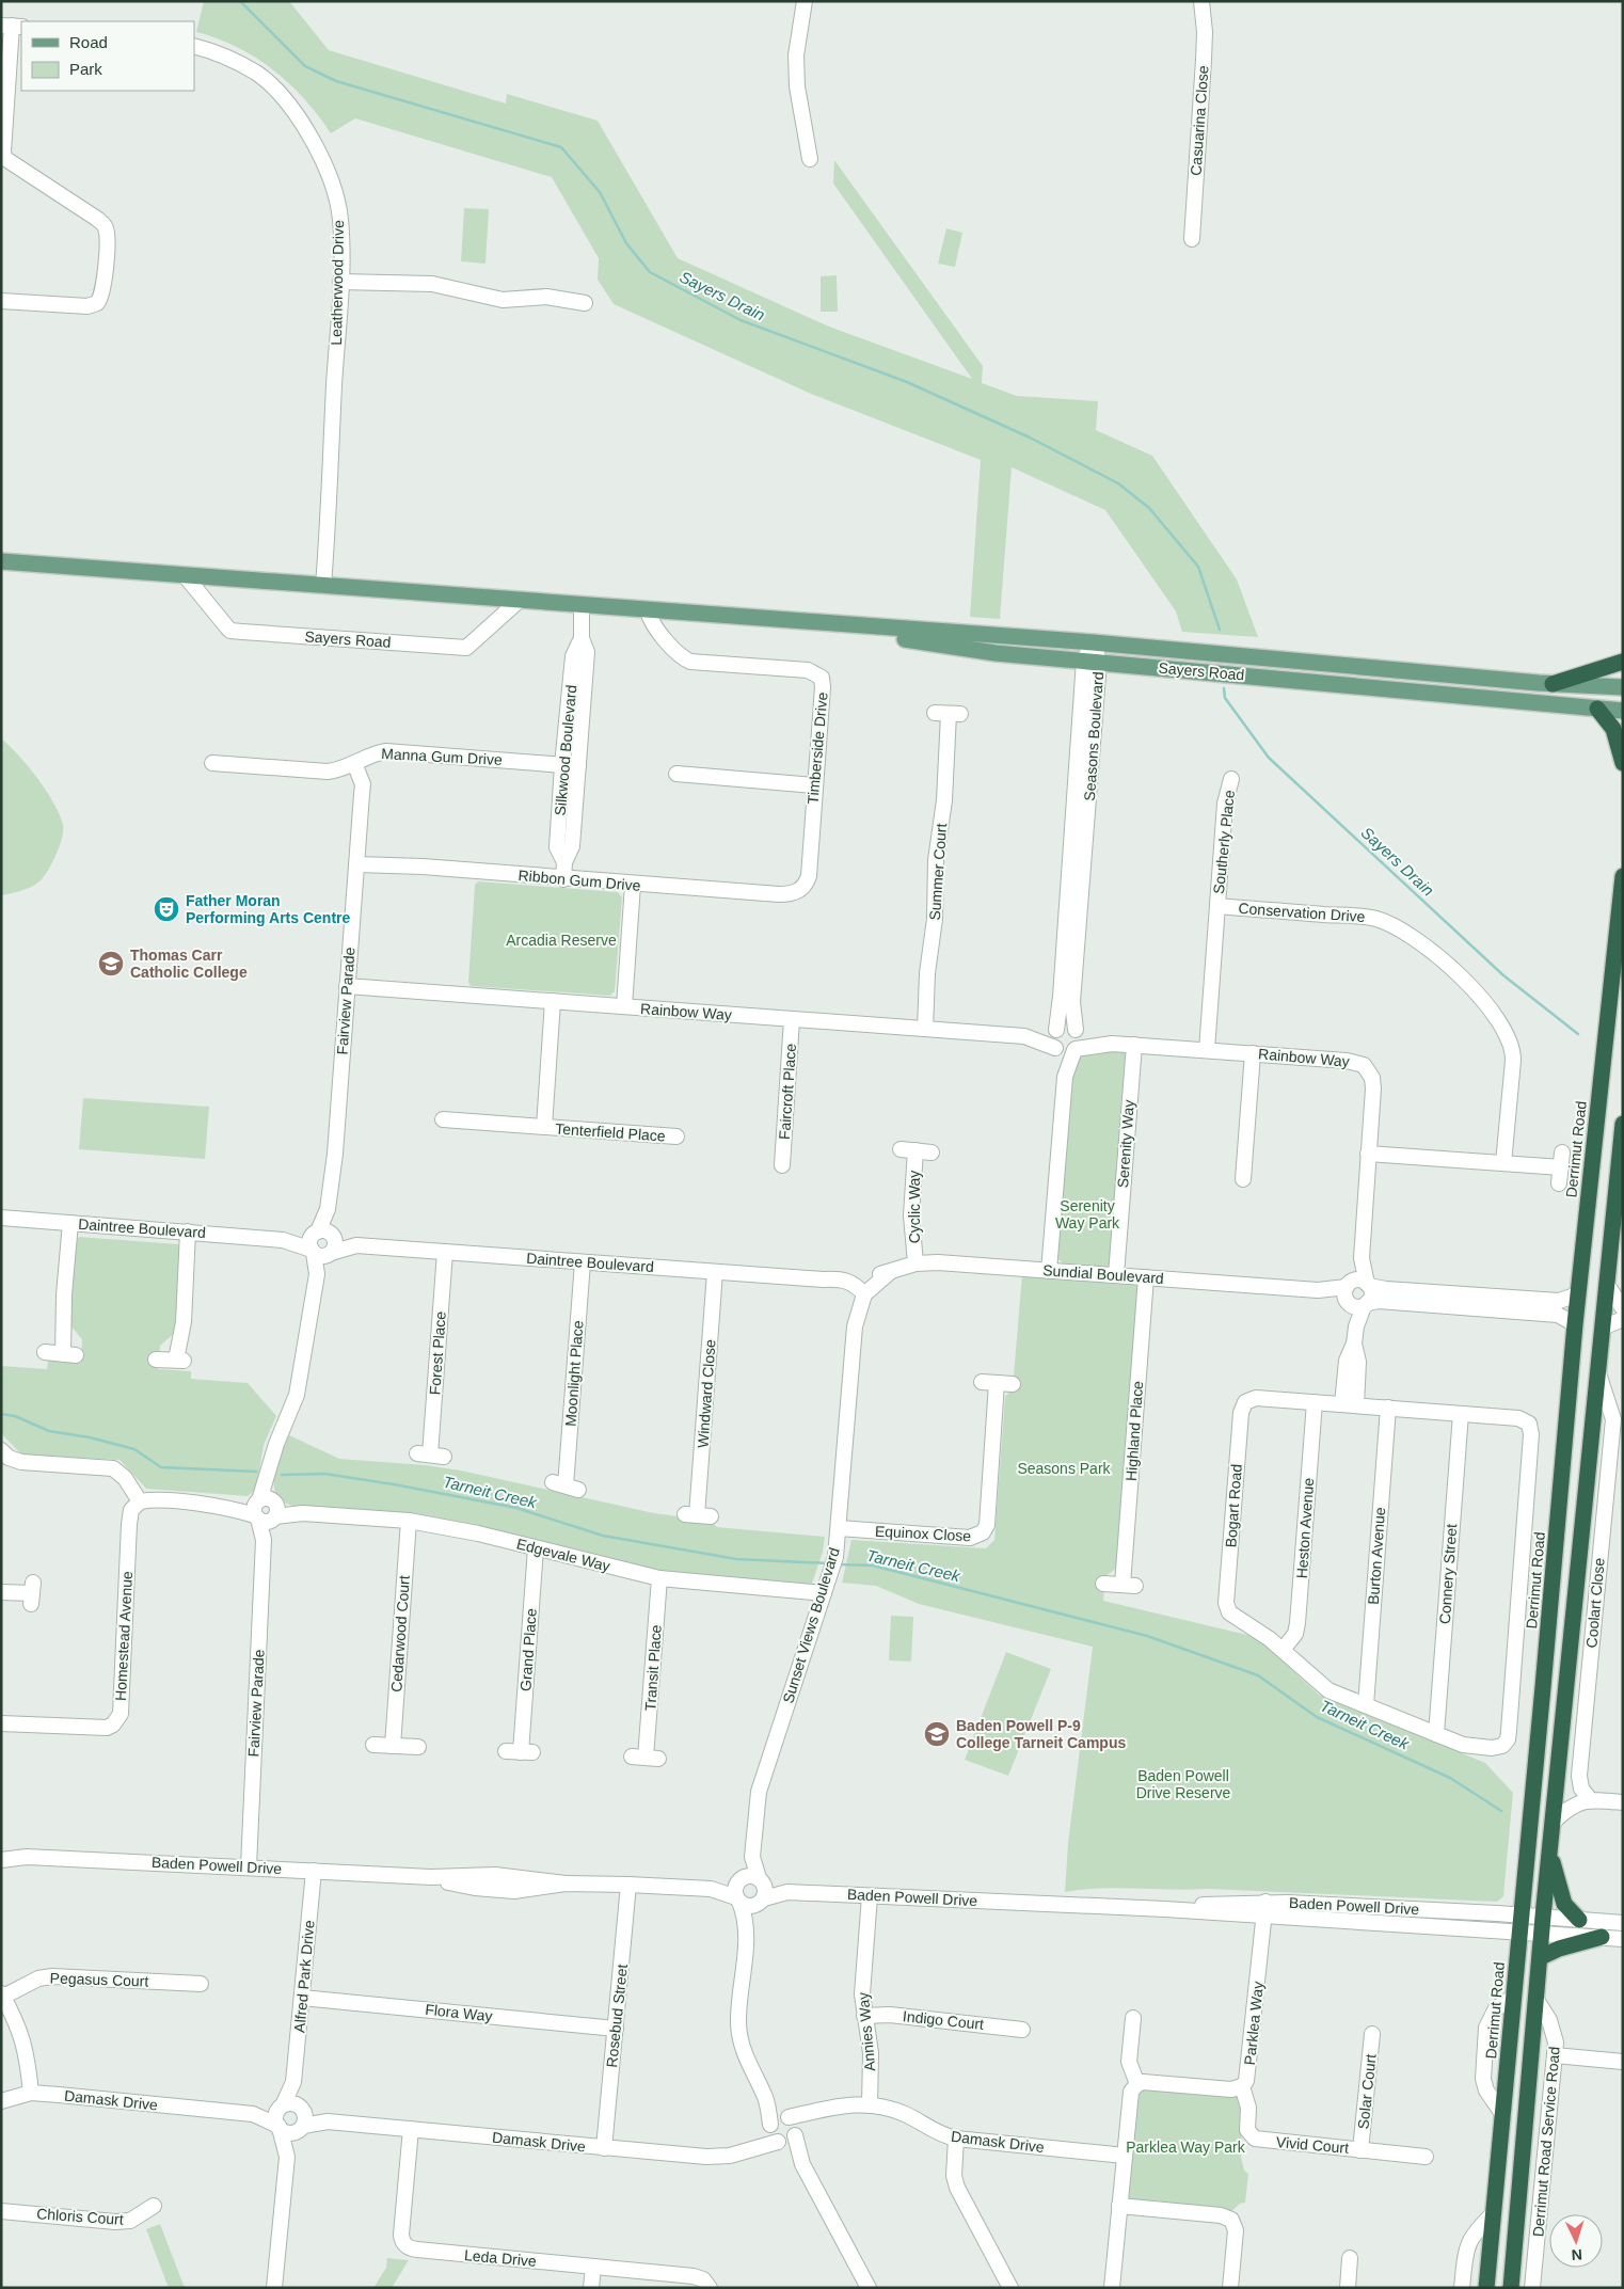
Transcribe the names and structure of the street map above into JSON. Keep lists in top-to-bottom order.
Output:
{
  "streets": {
    "highway": ["Derrimut Road"],
    "main road": ["Sayers Road"],
    "street": [
      "Casuarina Close",
      "Leatherwood Drive",
      "Seasons Boulevard",
      "Timberside Drive",
      "Silkwood Boulevard",
      "Manna Gum Drive",
      "Southerly Place",
      "Summer Court",
      "Ribbon Gum Drive",
      "Conservation Drive",
      "Fairview Parade",
      "Rainbow Way",
      "Faircroft Place",
      "Tenterfield Place",
      "Serenity Way",
      "Cyclic Way",
      "Daintree Boulevard",
      "Sundial Boulevard",
      "Forest Place",
      "Moonlight Place",
      "Windward Close",
      "Highland Place",
      "Bogart Road",
      "Heston Avenue",
      "Equinox Close",
      "Edgevale Way",
      "Burton Avenue",
      "Connery Street",
      "Coolart Close",
      "Sunset Views Boulevard",
      "Cedarwood Court",
      "Homestead Avenue",
      "Grand Place",
      "Transit Place",
      "Baden Powell Drive",
      "Alfred Park Drive",
      "Pegasus Court",
      "Flora Way",
      "Rosebud Street",
      "Indigo Court",
      "Parklea Way",
      "Annies Way",
      "Solar Court",
      "Damask Drive",
      "Derrimut Road Service Road",
      "Vivid Court",
      "Chloris Court",
      "Leda Drive"
    ]
  },
  "crossings": [
    ["Leatherwood Drive", "Sayers Road"],
    ["Sayers Road", "Seasons Boulevard"],
    ["Sayers Road", "Timberside Drive"],
    ["Sayers Road", "Silkwood Boulevard"],
    ["Seasons Boulevard", "Rainbow Way"],
    ["Timberside Drive", "Ribbon Gum Drive"],
    ["Silkwood Boulevard", "Manna Gum Drive"],
    ["Silkwood Boulevard", "Ribbon Gum Drive"],
    ["Manna Gum Drive", "Fairview Parade"],
    ["Southerly Place", "Conservation Drive"],
    ["Summer Court", "Rainbow Way"],
    ["Ribbon Gum Drive", "Fairview Parade"],
    ["Conservation Drive", "Rainbow Way"],
    ["Fairview Parade", "Rainbow Way"],
    ["Fairview Parade", "Daintree Boulevard"],
    ["Fairview Parade", "Edgevale Way"],
    ["Fairview Parade", "Baden Powell Drive"],
    ["Rainbow Way", "Faircroft Place"],
    ["Rainbow Way", "Tenterfield Place"],
    ["Rainbow Way", "Serenity Way"],
    ["Rainbow Way", "Sundial Boulevard"],
    ["Serenity Way", "Sundial Boulevard"],
    ["Derrimut Road", "Sundial Boulevard"],
    ["Derrimut Road", "Baden Powell Drive"],
    ["Cyclic Way", "Sundial Boulevard"],
    ["Daintree Boulevard", "Sundial Boulevard"],
    ["Daintree Boulevard", "Forest Place"],
    ["Daintree Boulevard", "Moonlight Place"],
    ["Daintree Boulevard", "Windward Close"],
    ["Daintree Boulevard", "Sunset Views Boulevard"],
    ["Sundial Boulevard", "Highland Place"],
    ["Sundial Boulevard", "Sunset Views Boulevard"],
    ["Bogart Road", "Heston Avenue"],
    ["Equinox Close", "Sunset Views Boulevard"],
    ["Edgevale Way", "Sunset Views Boulevard"],
    ["Edgevale Way", "Cedarwood Court"],
    ["Edgevale Way", "Homestead Avenue"],
    ["Edgevale Way", "Grand Place"],
    ["Edgevale Way", "Transit Place"],
    ["Sunset Views Boulevard", "Baden Powell Drive"],
    ["Baden Powell Drive", "Alfred Park Drive"],
    ["Baden Powell Drive", "Rosebud Street"],
    ["Baden Powell Drive", "Parklea Way"],
    ["Baden Powell Drive", "Annies Way"],
    ["Alfred Park Drive", "Flora Way"],
    ["Alfred Park Drive", "Damask Drive"],
    ["Flora Way", "Rosebud Street"],
    ["Rosebud Street", "Damask Drive"],
    ["Indigo Court", "Annies Way"],
    ["Parklea Way", "Vivid Court"],
    ["Annies Way", "Damask Drive"],
    ["Solar Court", "Vivid Court"],
    ["Damask Drive", "Leda Drive"]
  ],
  "water": ["Sayers Drain", "Tarneit Creek"],
  "parks": [
    "Arcadia Reserve",
    "Serenity Way Park",
    "Seasons Park",
    "Baden Powell Drive Reserve",
    "Parklea Way Park"
  ],
  "places": {
    "theatre": ["Father Moran Performing Arts Centre"],
    "school or university": ["Thomas Carr Catholic College", "Baden Powell P-9 College Tarneit Campus"]
  },
  "legend": ["Road", "Park"],
  "north": "bottom"
}
